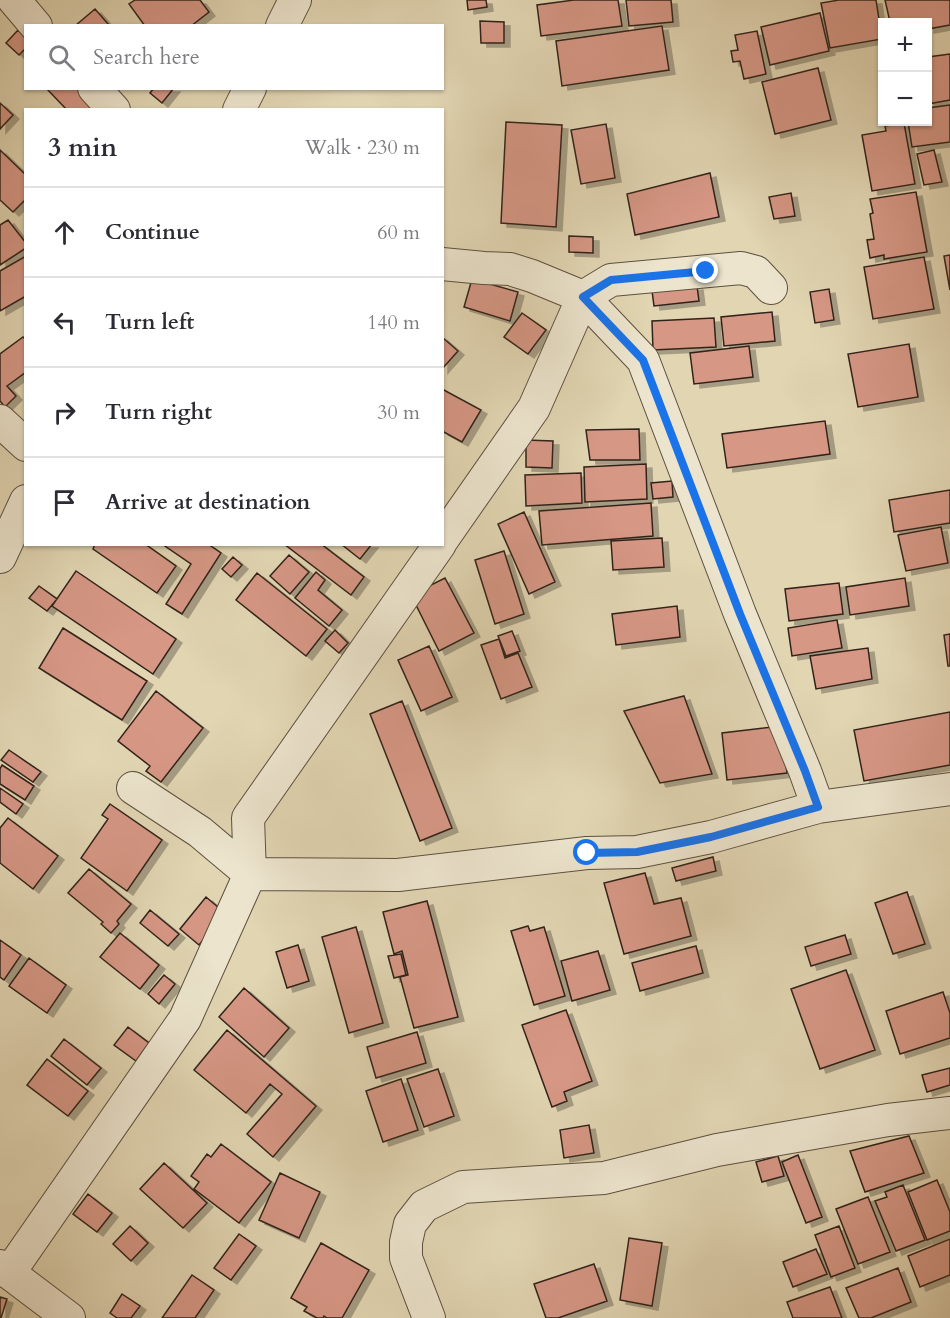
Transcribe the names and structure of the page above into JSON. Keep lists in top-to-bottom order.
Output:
{
  "page": {
    "map_buttons": ["+", "−"],
    "search": "Search here",
    "heading": ["3 min", "Walk · 230 m"],
    "list": [
      ["Continue", "60 m"],
      ["Turn left", "140 m"],
      ["Turn right", "30 m"],
      "Arrive at destination"
    ]
  }
}
